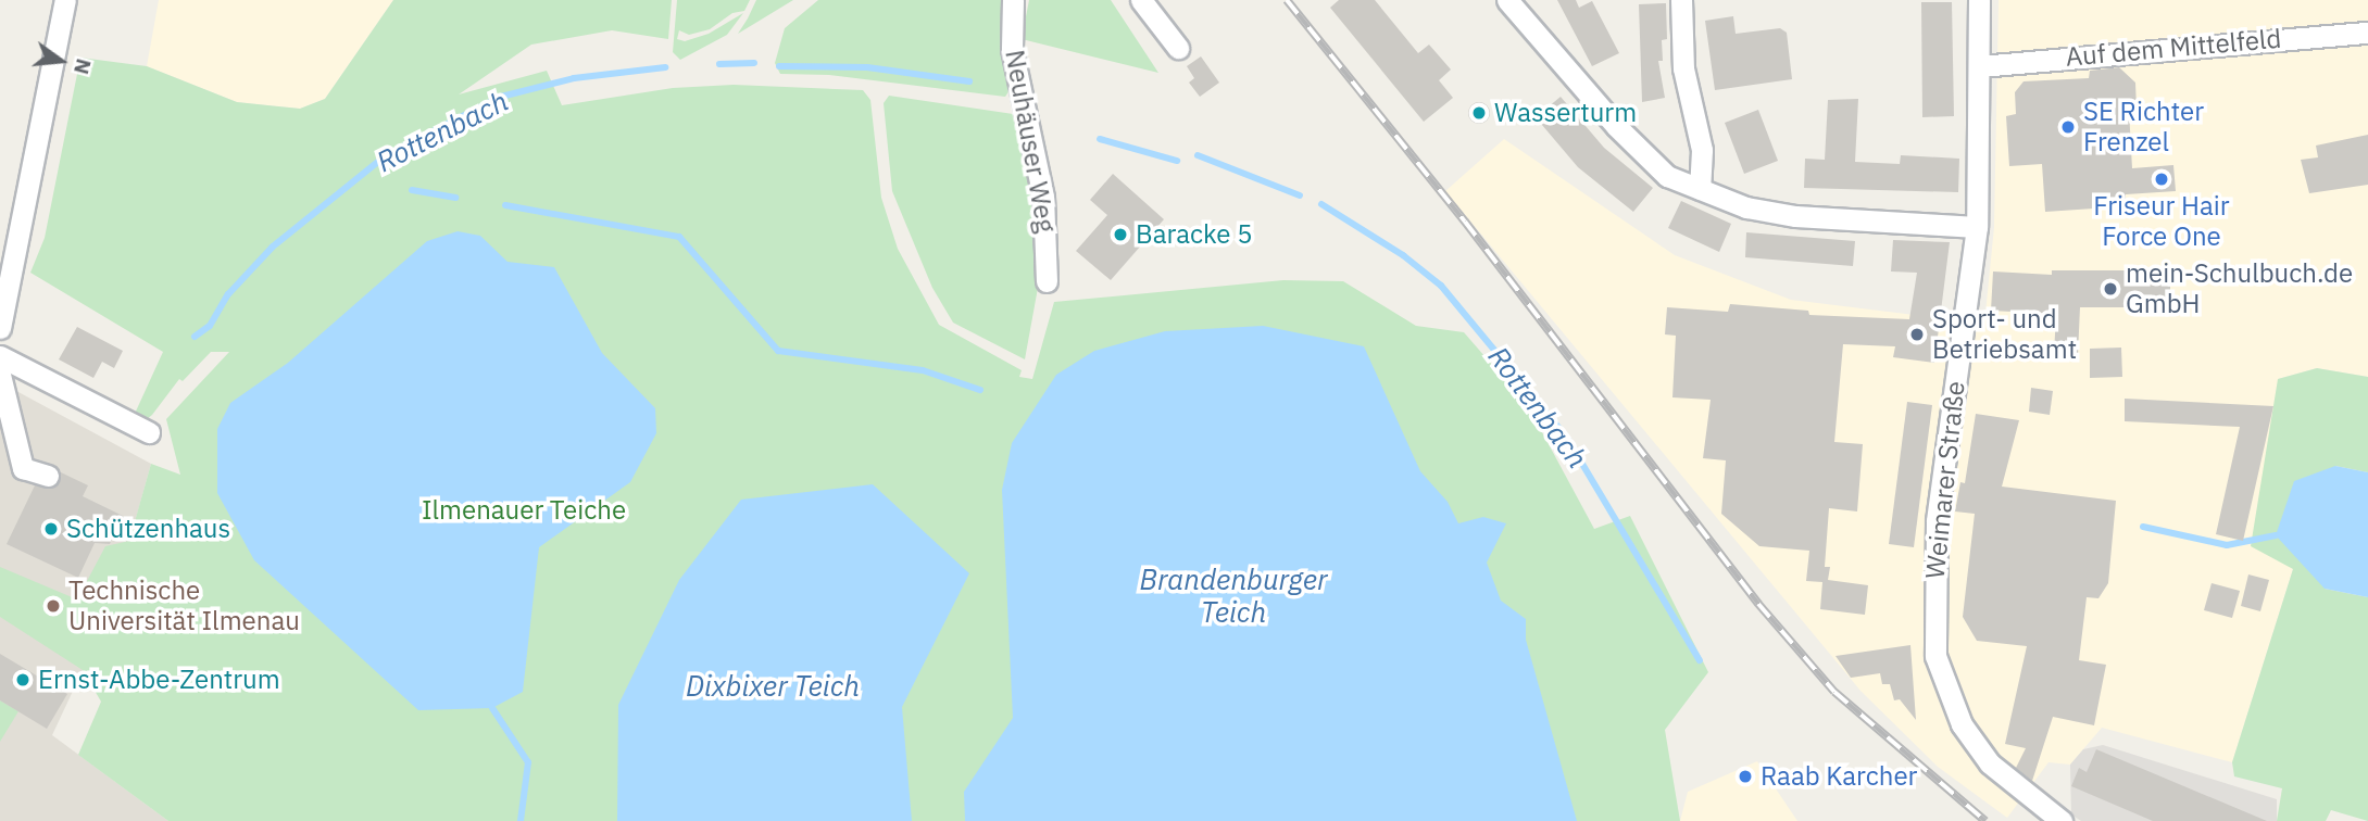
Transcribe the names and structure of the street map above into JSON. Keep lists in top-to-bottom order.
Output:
{
  "streets": {
    "street": ["Auf dem Mittelfeld", "Neuhäuser Weg", "Weimarer Straße"]
  },
  "crossings": [
    ["Auf dem Mittelfeld", "Weimarer Straße"]
  ],
  "water": ["Rottenbach", "Brandenburger Teich", "Dixbixer Teich"],
  "parks": ["Ilmenauer Teiche"],
  "places": [
    "Wasserturm",
    "SE Richter Frenzel",
    "Friseur Hair Force One",
    "Baracke 5",
    "mein-Schulbuch.de GmbH",
    "Sport- und Betriebsamt",
    "Schützenhaus",
    "Technische Universität Ilmenau",
    "Ernst-Abbe-Zentrum",
    "Raab Karcher"
  ],
  "north": "right"
}
